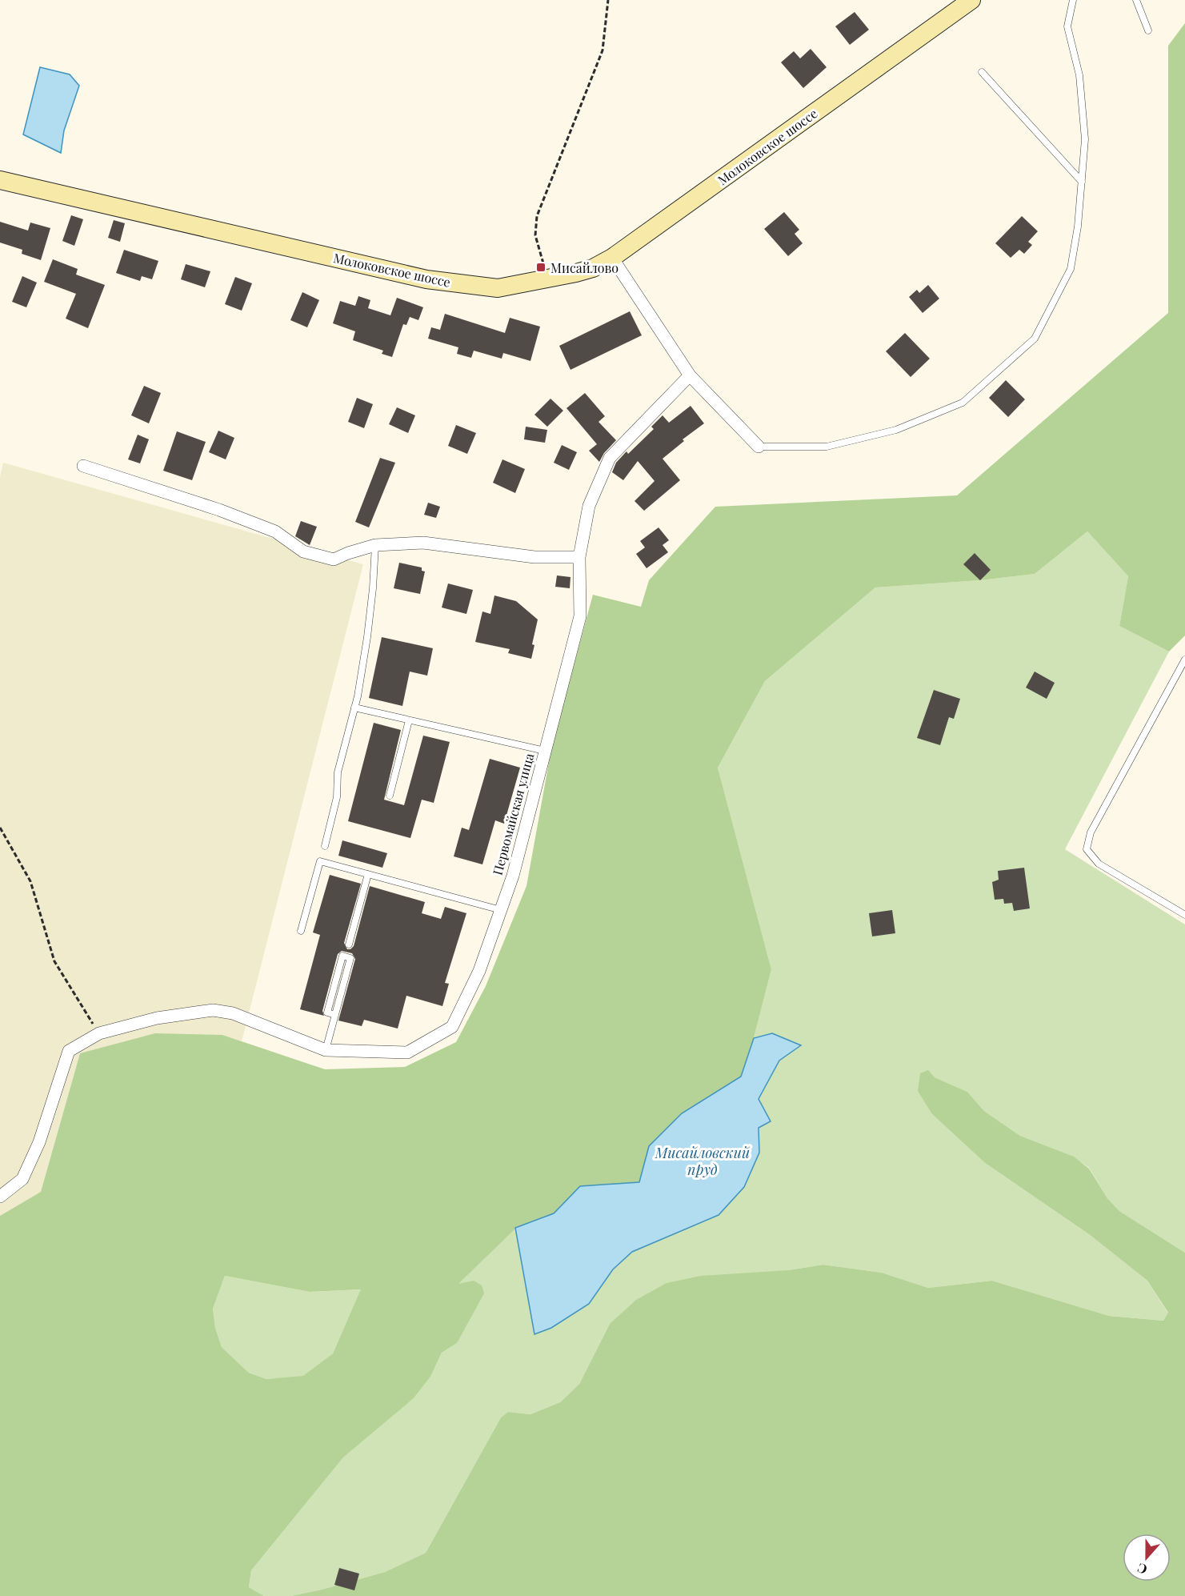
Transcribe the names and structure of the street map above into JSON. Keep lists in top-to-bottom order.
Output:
{
  "streets": {
    "main road": ["Молоковское шоссе"],
    "street": ["Первомайская улица"]
  },
  "water": ["Мисайловский пруд"],
  "places": {
    "transit": ["Мисайлово"]
  },
  "north": "bottom"
}
